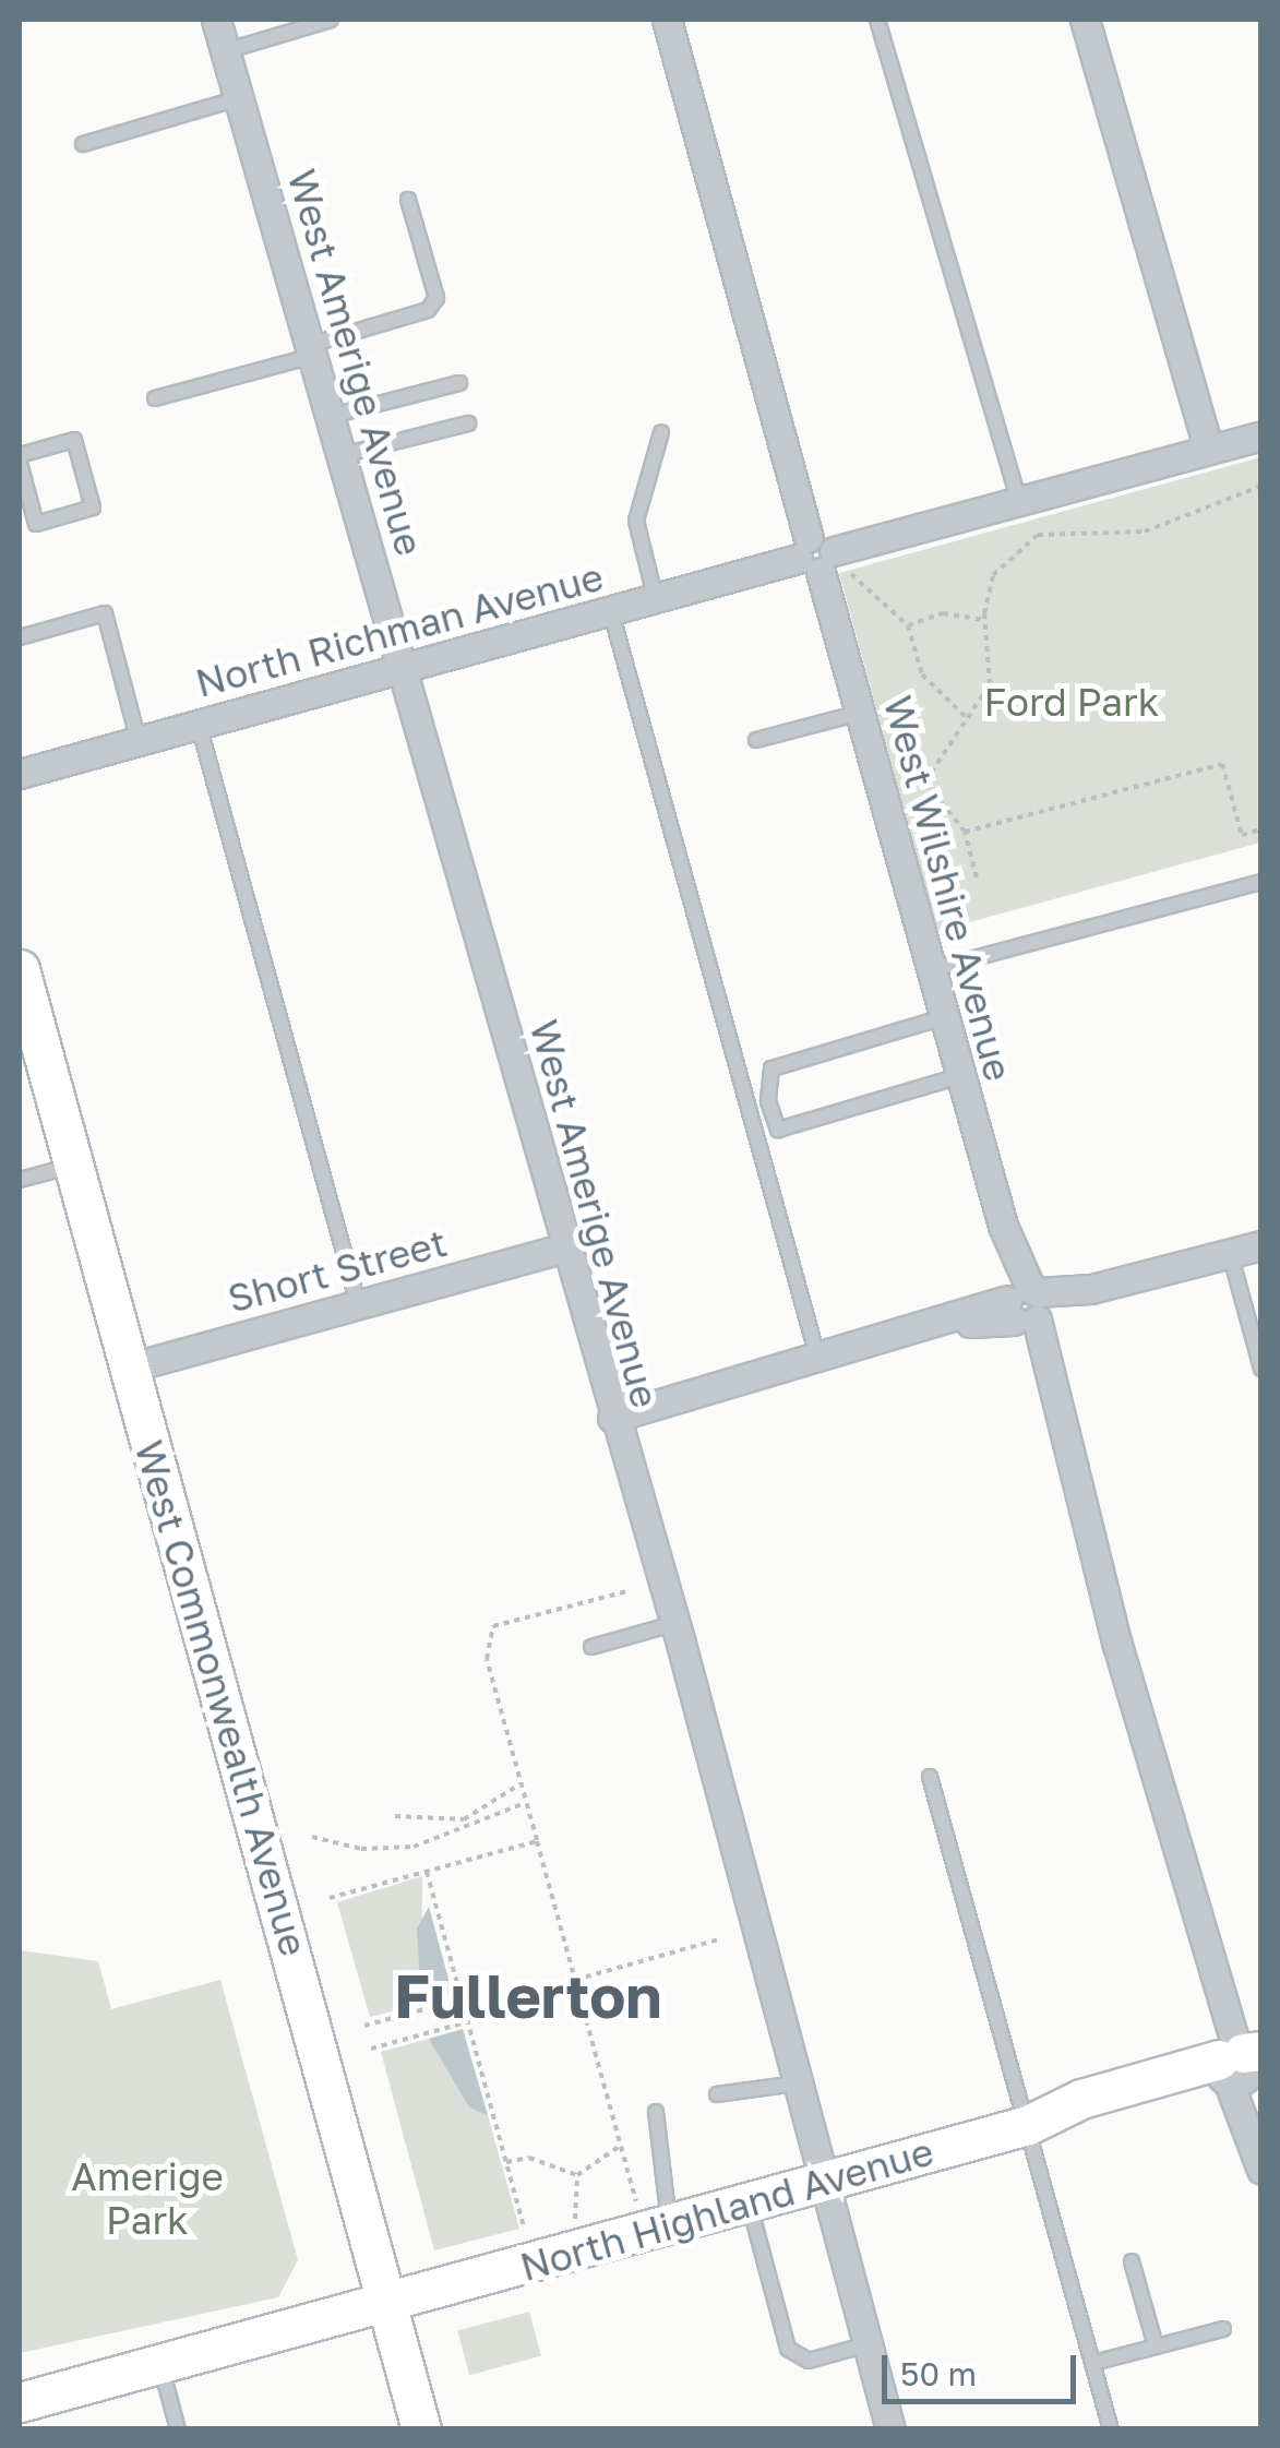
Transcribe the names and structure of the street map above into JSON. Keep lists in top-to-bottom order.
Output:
{
  "streets": {
    "main road": ["West Commonwealth Avenue", "North Highland Avenue"],
    "street": [
      "West Amerige Avenue",
      "North Richman Avenue",
      "West Wilshire Avenue",
      "Short Street"
    ]
  },
  "crossings": [
    ["West Amerige Avenue", "North Richman Avenue"],
    ["West Amerige Avenue", "Short Street"],
    ["West Amerige Avenue", "North Highland Avenue"],
    ["North Richman Avenue", "West Wilshire Avenue"],
    ["West Wilshire Avenue", "North Highland Avenue"],
    ["Short Street", "West Commonwealth Avenue"],
    ["West Commonwealth Avenue", "North Highland Avenue"]
  ],
  "districts": ["Fullerton"],
  "parks": ["Ford Park", "Amerige Park"],
  "scale_bar": "50 m"
}
